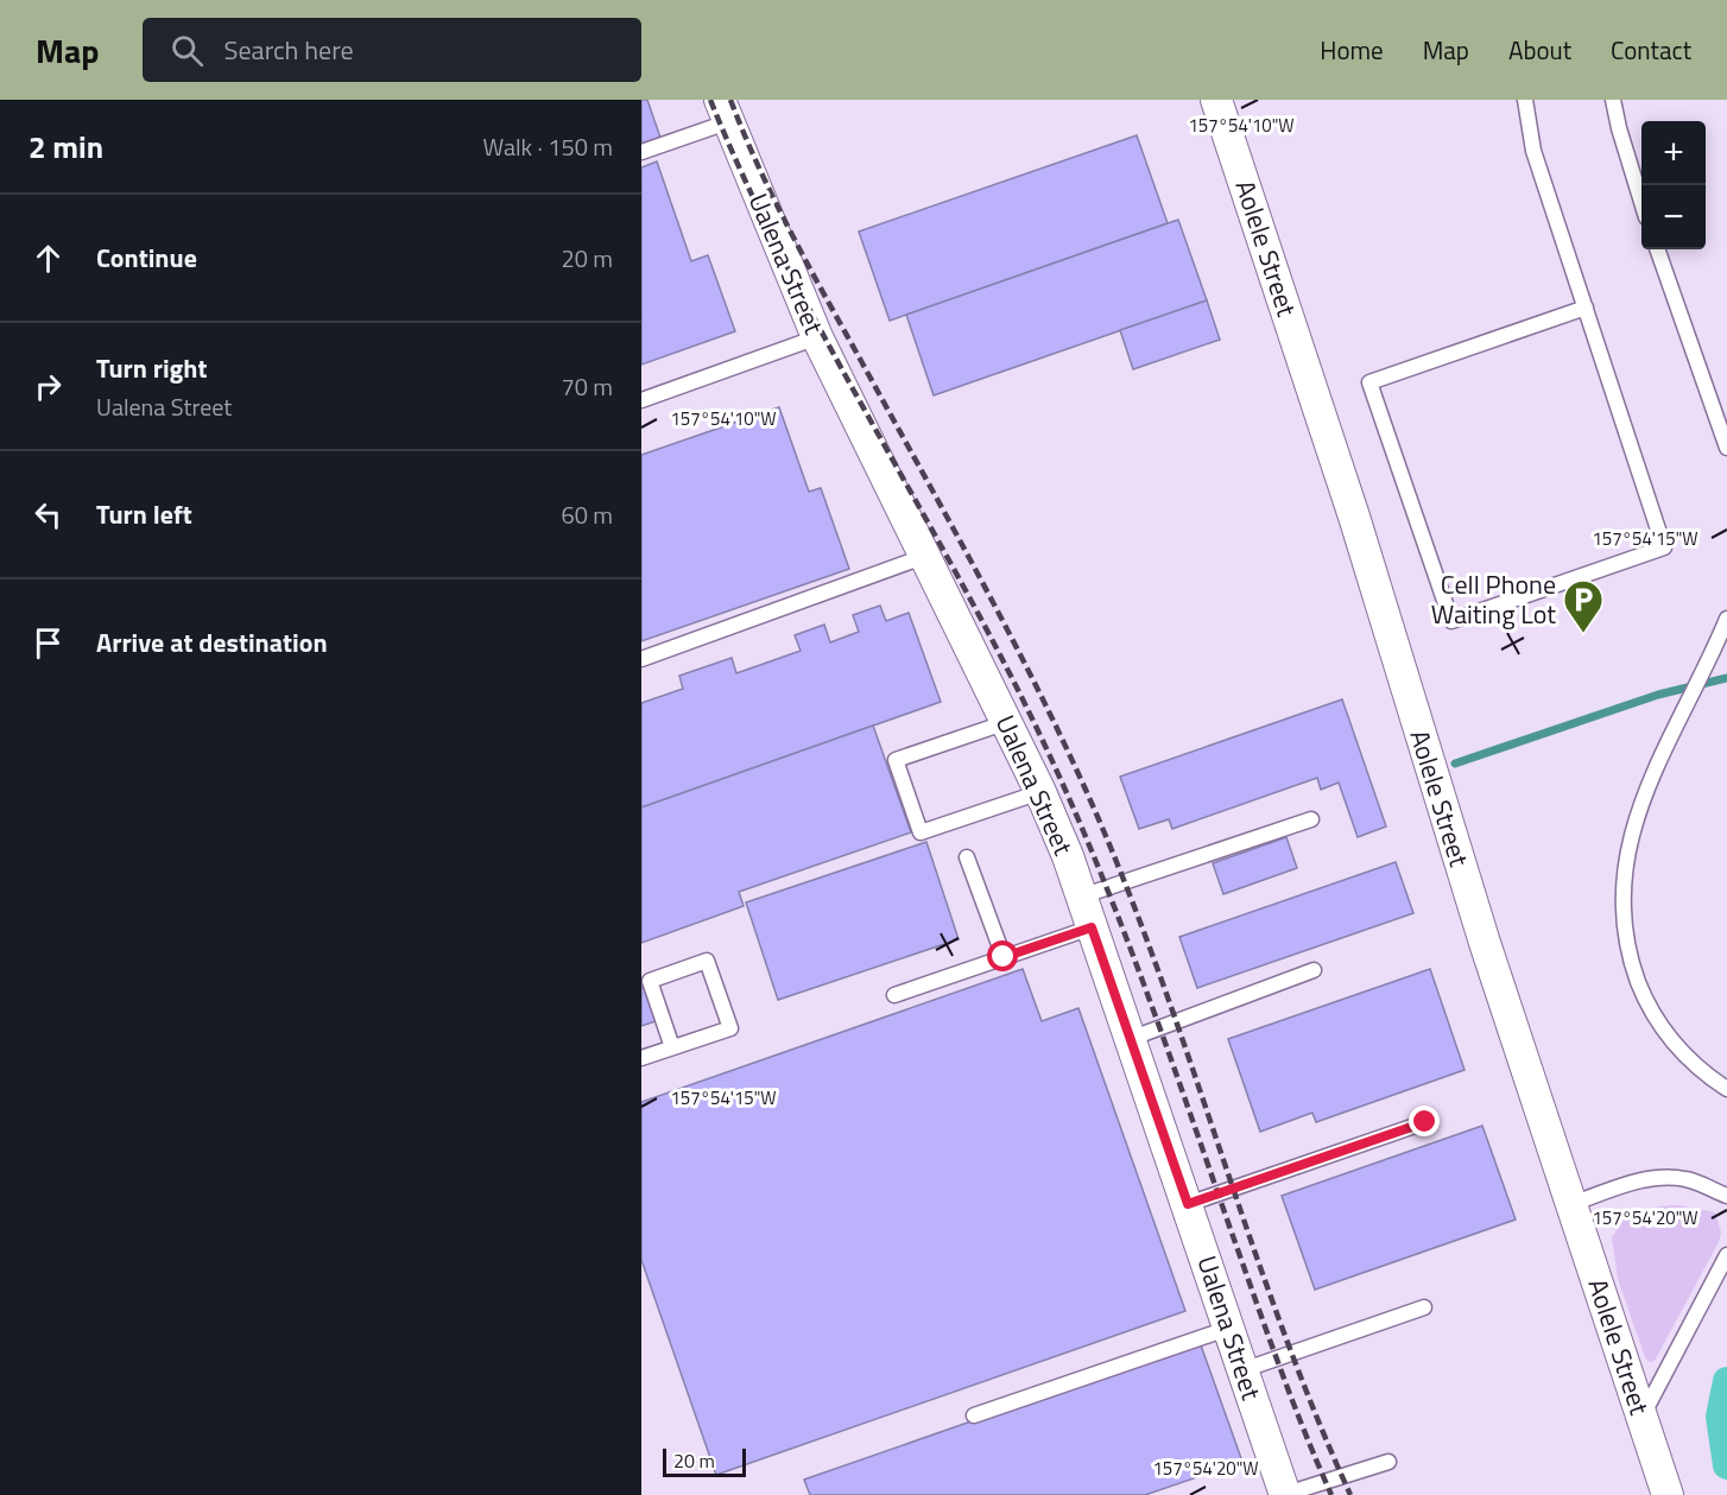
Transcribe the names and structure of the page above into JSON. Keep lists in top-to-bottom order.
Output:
{
  "streets": {
    "street": ["Aolele Street", "Ualena Street"]
  },
  "places": {
    "parking": ["Cell Phone Waiting Lot"]
  },
  "scale_bar": "20 m",
  "page": {
    "header": "Map",
    "search": "Search here",
    "nav": [
      "Home",
      "Map",
      "About",
      "Contact"
    ],
    "heading": ["2 min", "Walk · 150 m"],
    "map_buttons": ["+", "−"],
    "list": [
      ["Continue", "20 m"],
      ["Turn right", "Ualena Street", "70 m"],
      ["Turn left", "60 m"],
      "Arrive at destination"
    ],
    "scale": "20 m"
  },
  "coordinates": ["157°54'10\"W", "157°54'15\"W", "157°54'20\"W"]
}
